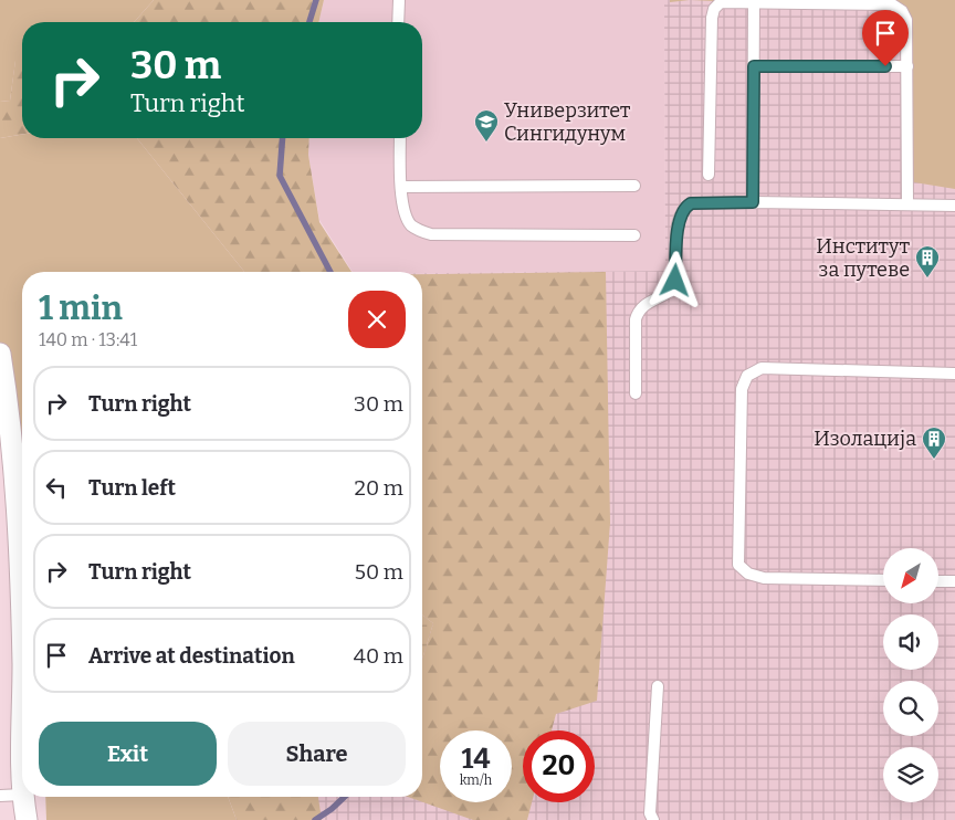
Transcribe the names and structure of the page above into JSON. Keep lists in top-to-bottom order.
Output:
{
  "places": {
    "school or university": ["Универзитет Сингидунум"],
    "building": ["Институт за путеве", "Изолација"]
  },
  "north": "bottom left",
  "page": {
    "turn": ["30 m", "Turn right"],
    "heading": ["1 min", "140 m · 13:41"],
    "list": [
      {
        "name": "Turn right",
        "value": "30 m"
      },
      {
        "name": "Turn left",
        "value": "20 m"
      },
      {
        "name": "Turn right",
        "value": "50 m"
      },
      {
        "name": "Arrive at destination",
        "value": "40 m"
      }
    ],
    "buttons": ["Exit", "Share"],
    "speed": "14 km/h",
    "limit": "20"
  }
}
